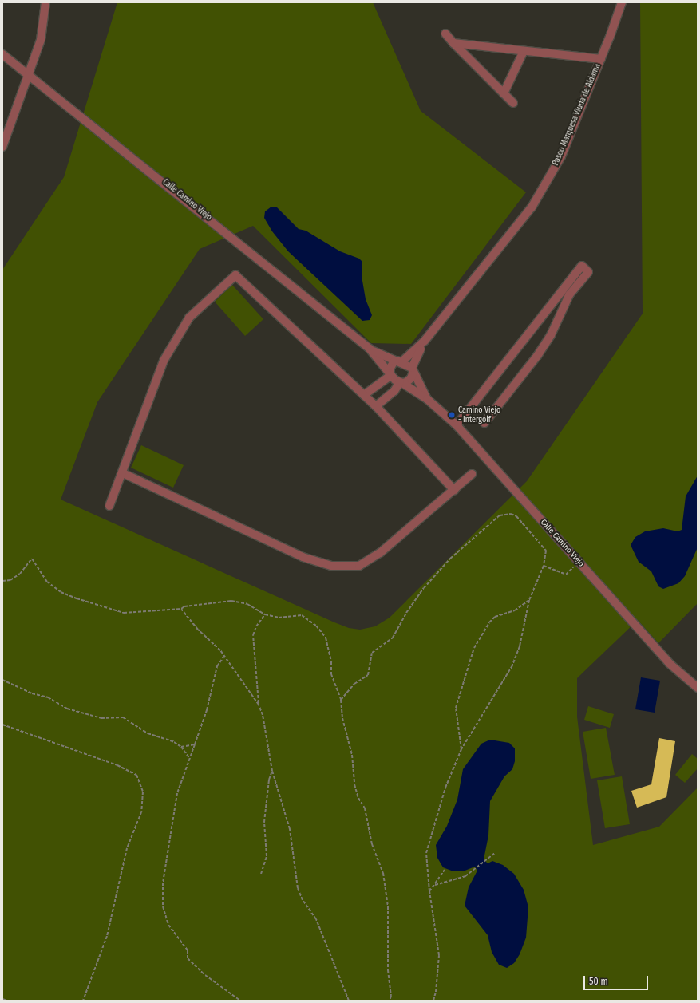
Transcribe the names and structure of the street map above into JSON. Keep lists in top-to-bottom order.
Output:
{
  "streets": {
    "street": ["Paseo Marquesa Viuda de Aldama", "Calle Camino Viejo"]
  },
  "crossings": [
    ["Paseo Marquesa Viuda de Aldama", "Calle Camino Viejo"]
  ],
  "places": ["Camino Viejo - Intergolf"],
  "scale_bar": "50 m"
}
